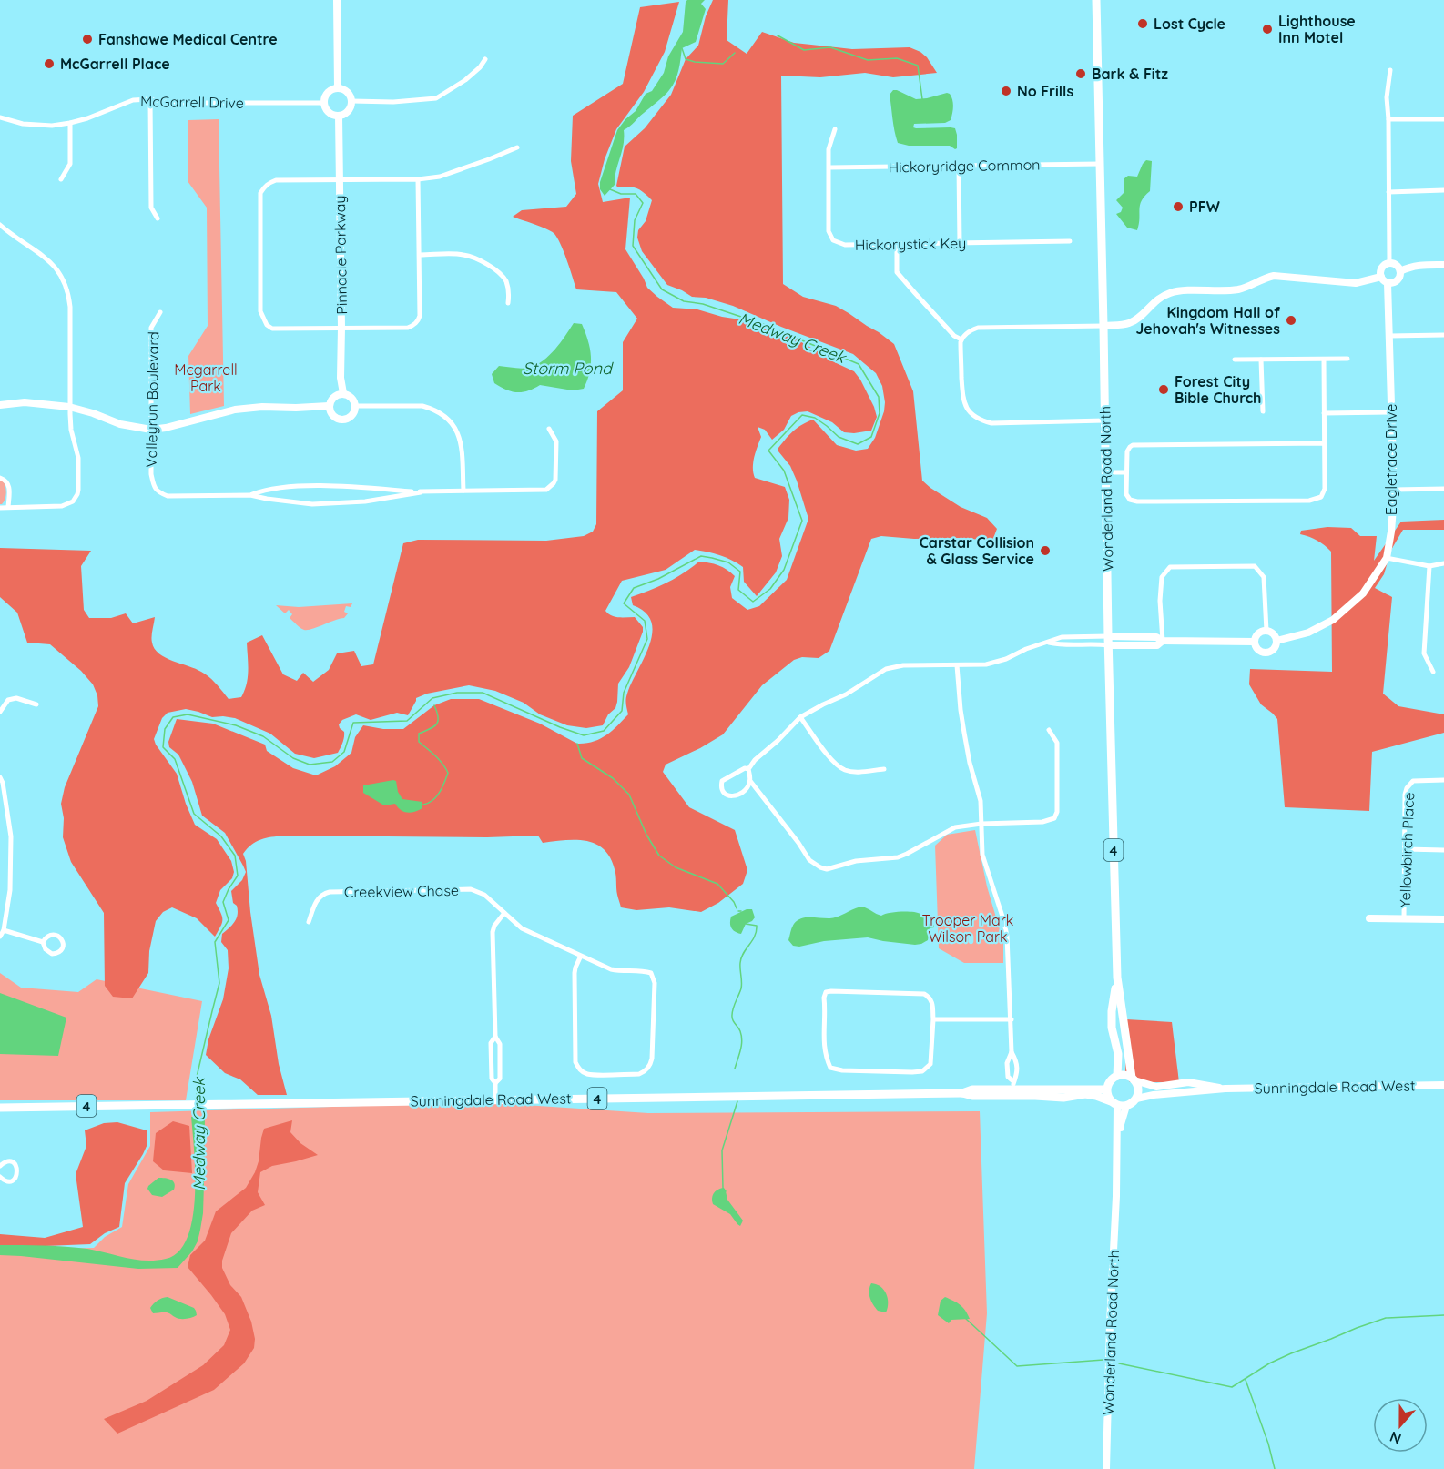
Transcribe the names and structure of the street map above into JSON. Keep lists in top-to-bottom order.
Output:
{
  "streets": {
    "main road": ["Wonderland Road North", "4", "Sunningdale Road West"],
    "street": [
      "McGarrell Drive",
      "Hickoryridge Common",
      "Hickorystick Key",
      "Pinnacle Parkway",
      "Valleyrun Boulevard",
      "Eagletrace Drive",
      "Yellowbirch Place",
      "Creekview Chase"
    ]
  },
  "crossings": [
    ["McGarrell Drive", "Pinnacle Parkway"],
    ["Hickoryridge Common", "Hickorystick Key"],
    ["Hickoryridge Common", "Wonderland Road North"],
    ["Wonderland Road North", "4"],
    ["Wonderland Road North", "Sunningdale Road West"],
    ["4", "Sunningdale Road West"]
  ],
  "water": ["Medway Creek", "Storm Pond"],
  "parks": ["Mcgarrell Park", "Trooper Mark Wilson Park"],
  "places": [
    "Lost Cycle",
    "Lighthouse Inn Motel",
    "Fanshawe Medical Centre",
    "McGarrell Place",
    "Bark & Fitz",
    "No Frills",
    "PFW",
    "Kingdom Hall of Jehovah's Witnesses",
    "Forest City Bible Church",
    "Carstar Collision & Glass Service"
  ],
  "north": "bottom"
}
